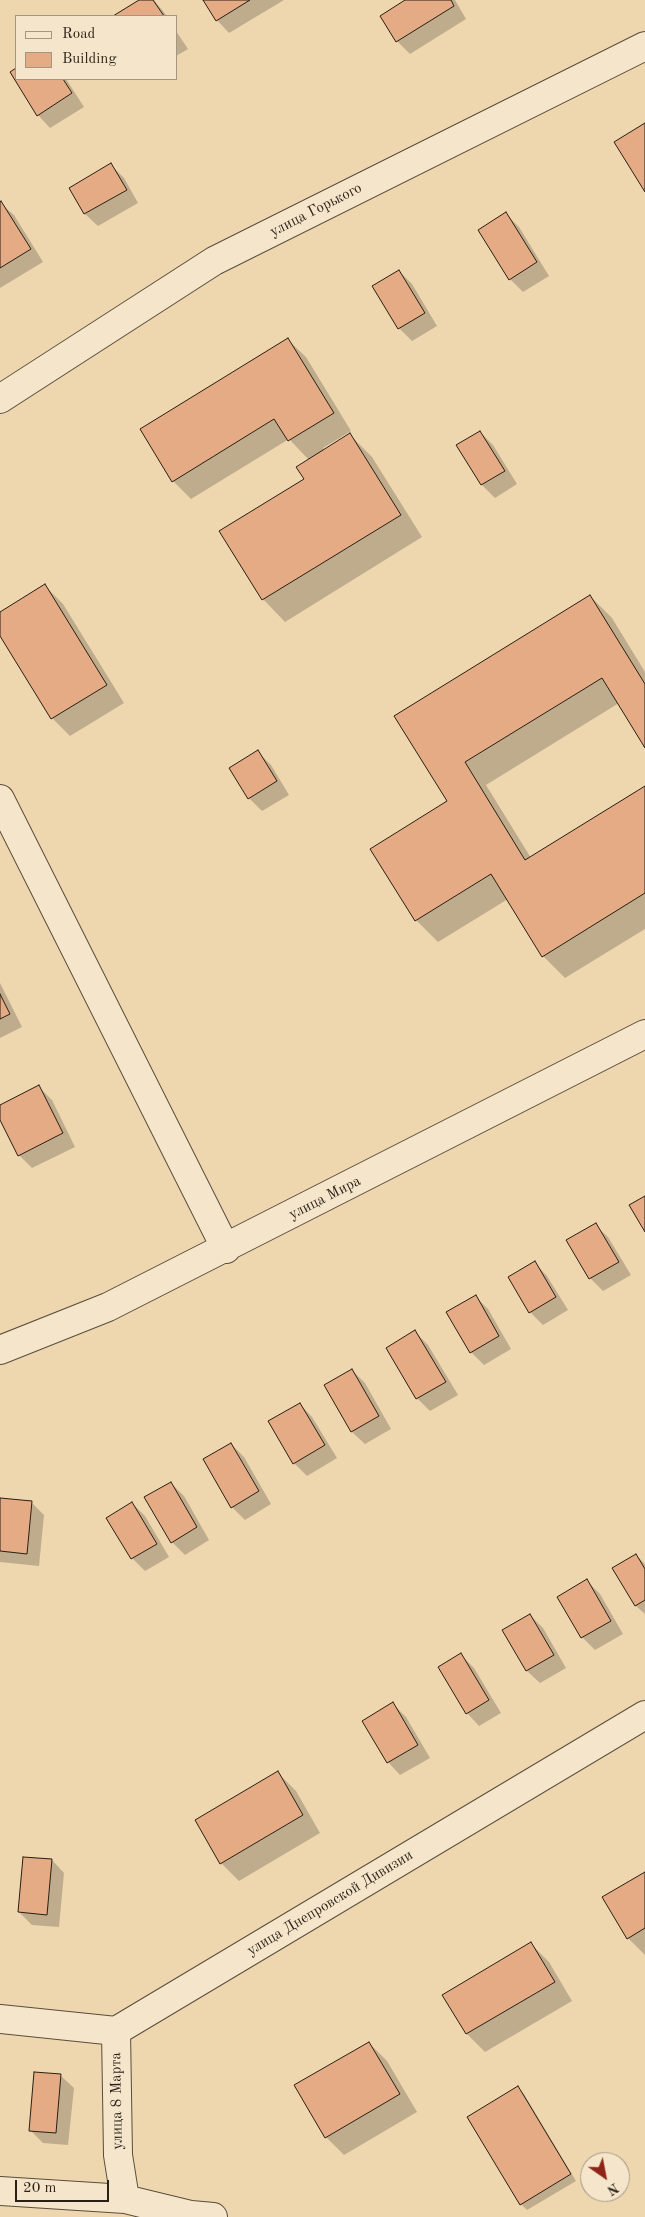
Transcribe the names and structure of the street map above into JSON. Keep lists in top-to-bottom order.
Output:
{
  "streets": {
    "street": [
      "улица Горького",
      "улица Мира",
      "улица Днепровской Дивизии",
      "улица 8 Марта"
    ]
  },
  "crossings": [
    ["улица Днепровской Дивизии", "улица 8 Марта"]
  ],
  "legend": ["Road", "Building"],
  "scale_bar": "20 m",
  "north": "bottom right"
}
